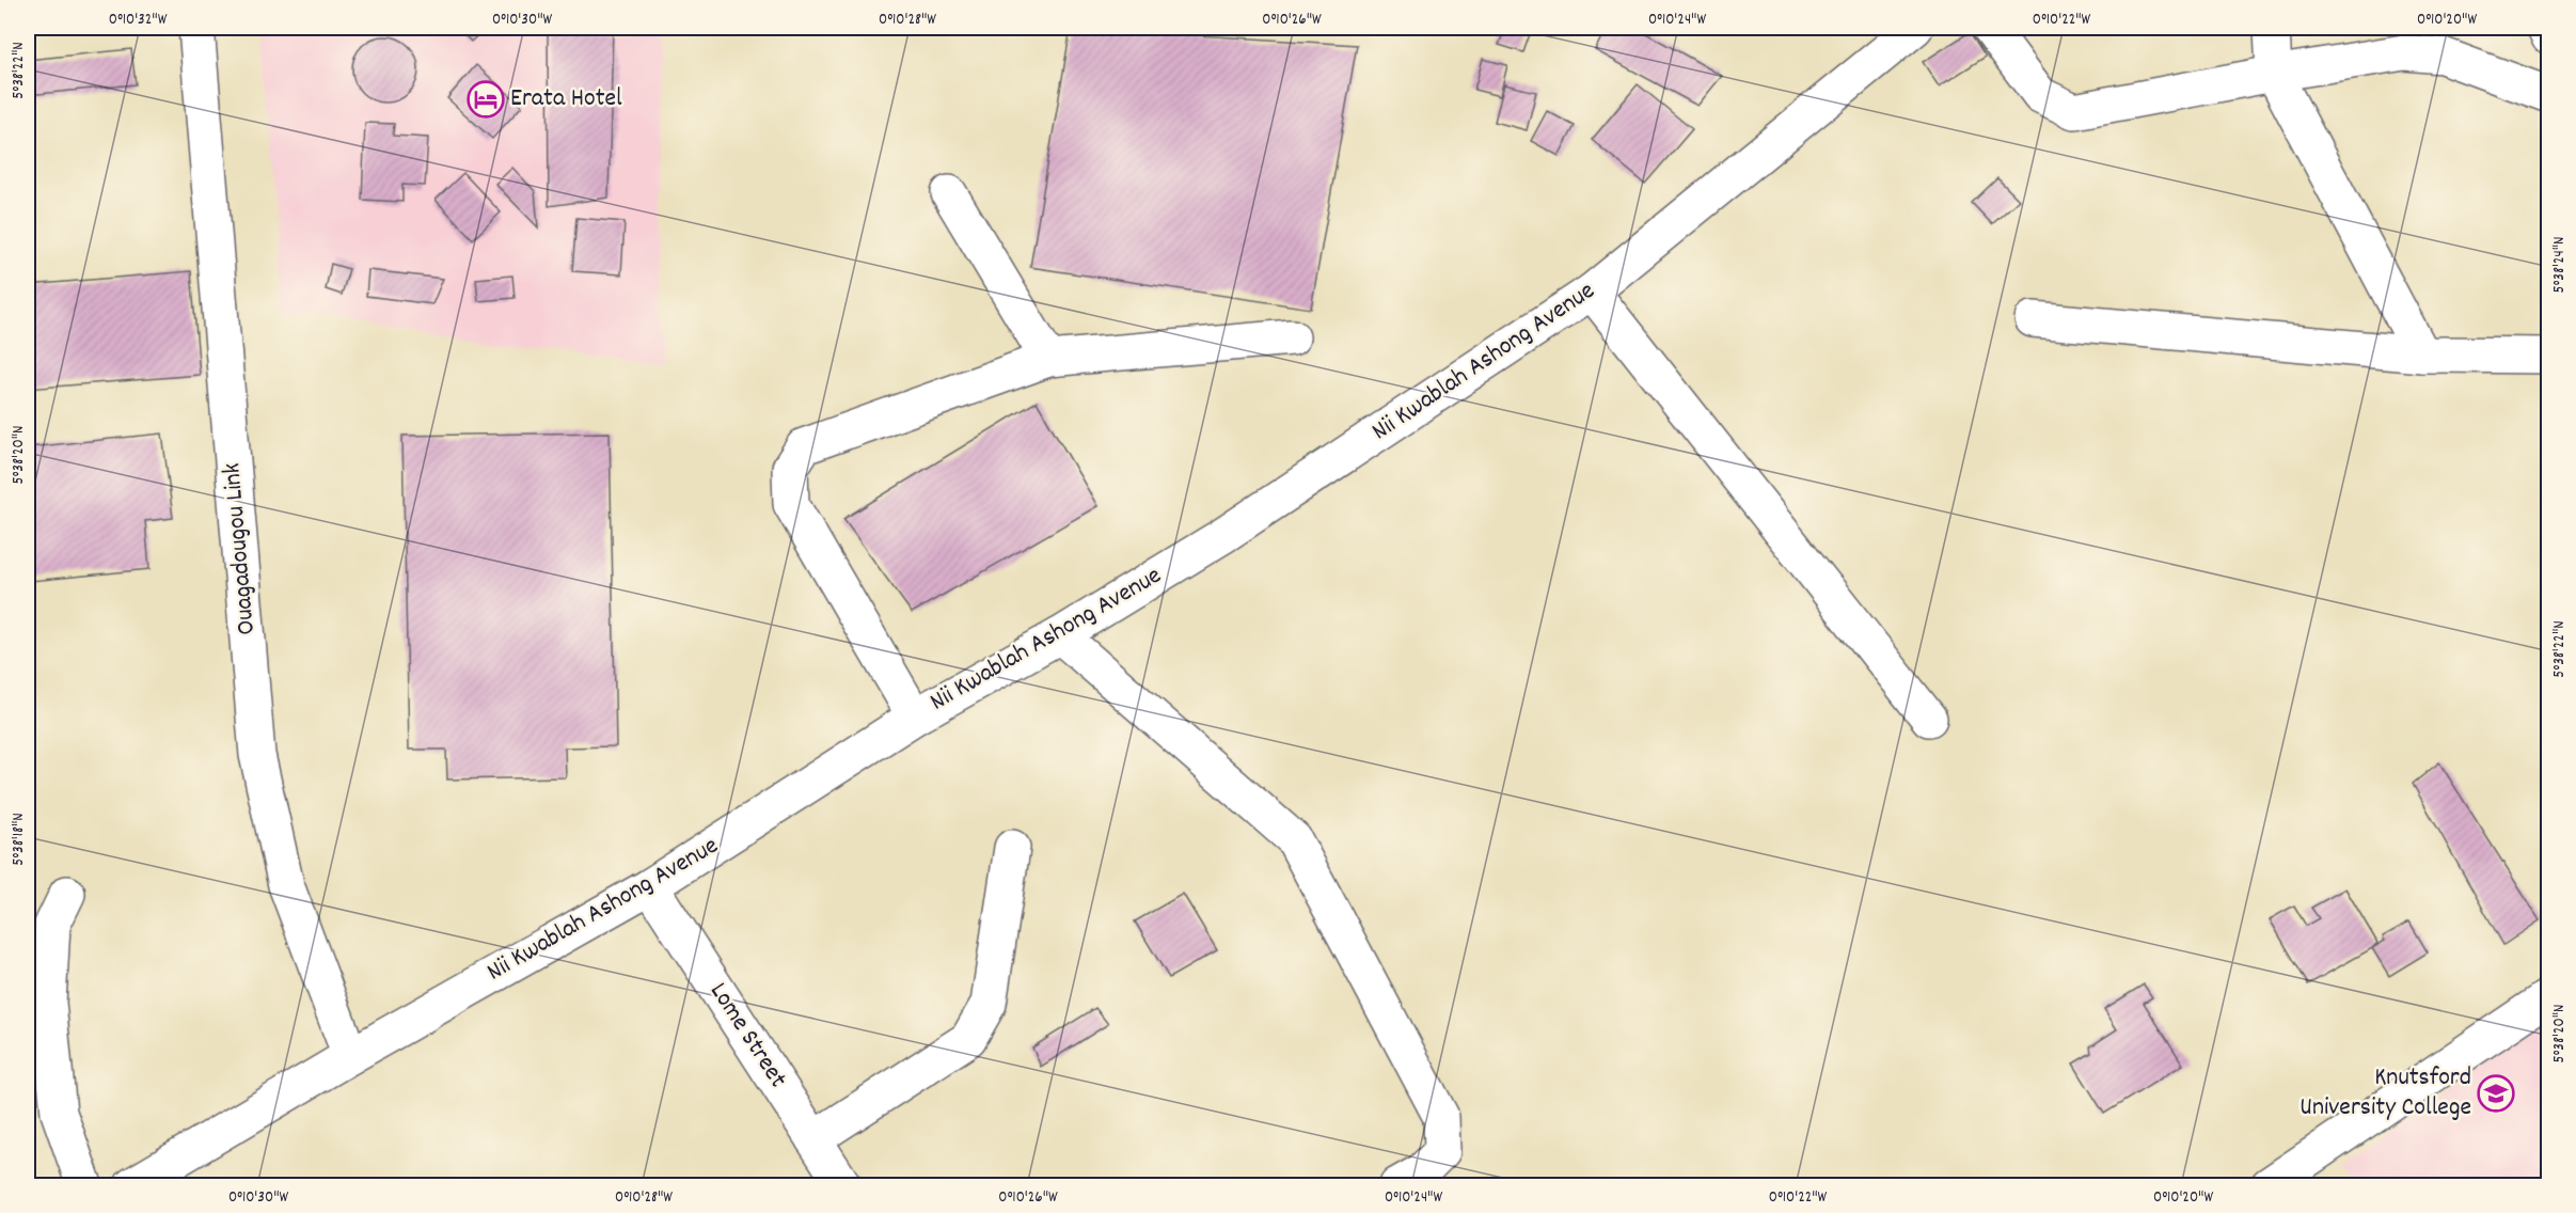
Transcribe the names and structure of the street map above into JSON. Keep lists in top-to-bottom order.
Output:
{
  "streets": {
    "street": ["Nii Kwablah Ashong Avenue", "Ouagadougou Link", "Lome Street"]
  },
  "crossings": [
    ["Nii Kwablah Ashong Avenue", "Ouagadougou Link"],
    ["Nii Kwablah Ashong Avenue", "Lome Street"]
  ],
  "places": {
    "hotel": ["Erata Hotel"],
    "school or university": ["Knutsford University College"]
  },
  "coordinates": [
    "0°10'32\"W",
    "0°10'30\"W",
    "0°10'28\"W",
    "0°10'26\"W",
    "0°10'24\"W",
    "0°10'22\"W",
    "0°10'20\"W",
    "5°38'22\"N",
    "5°38'24\"N",
    "5°38'20\"N",
    "5°38'18\"N"
  ]
}
